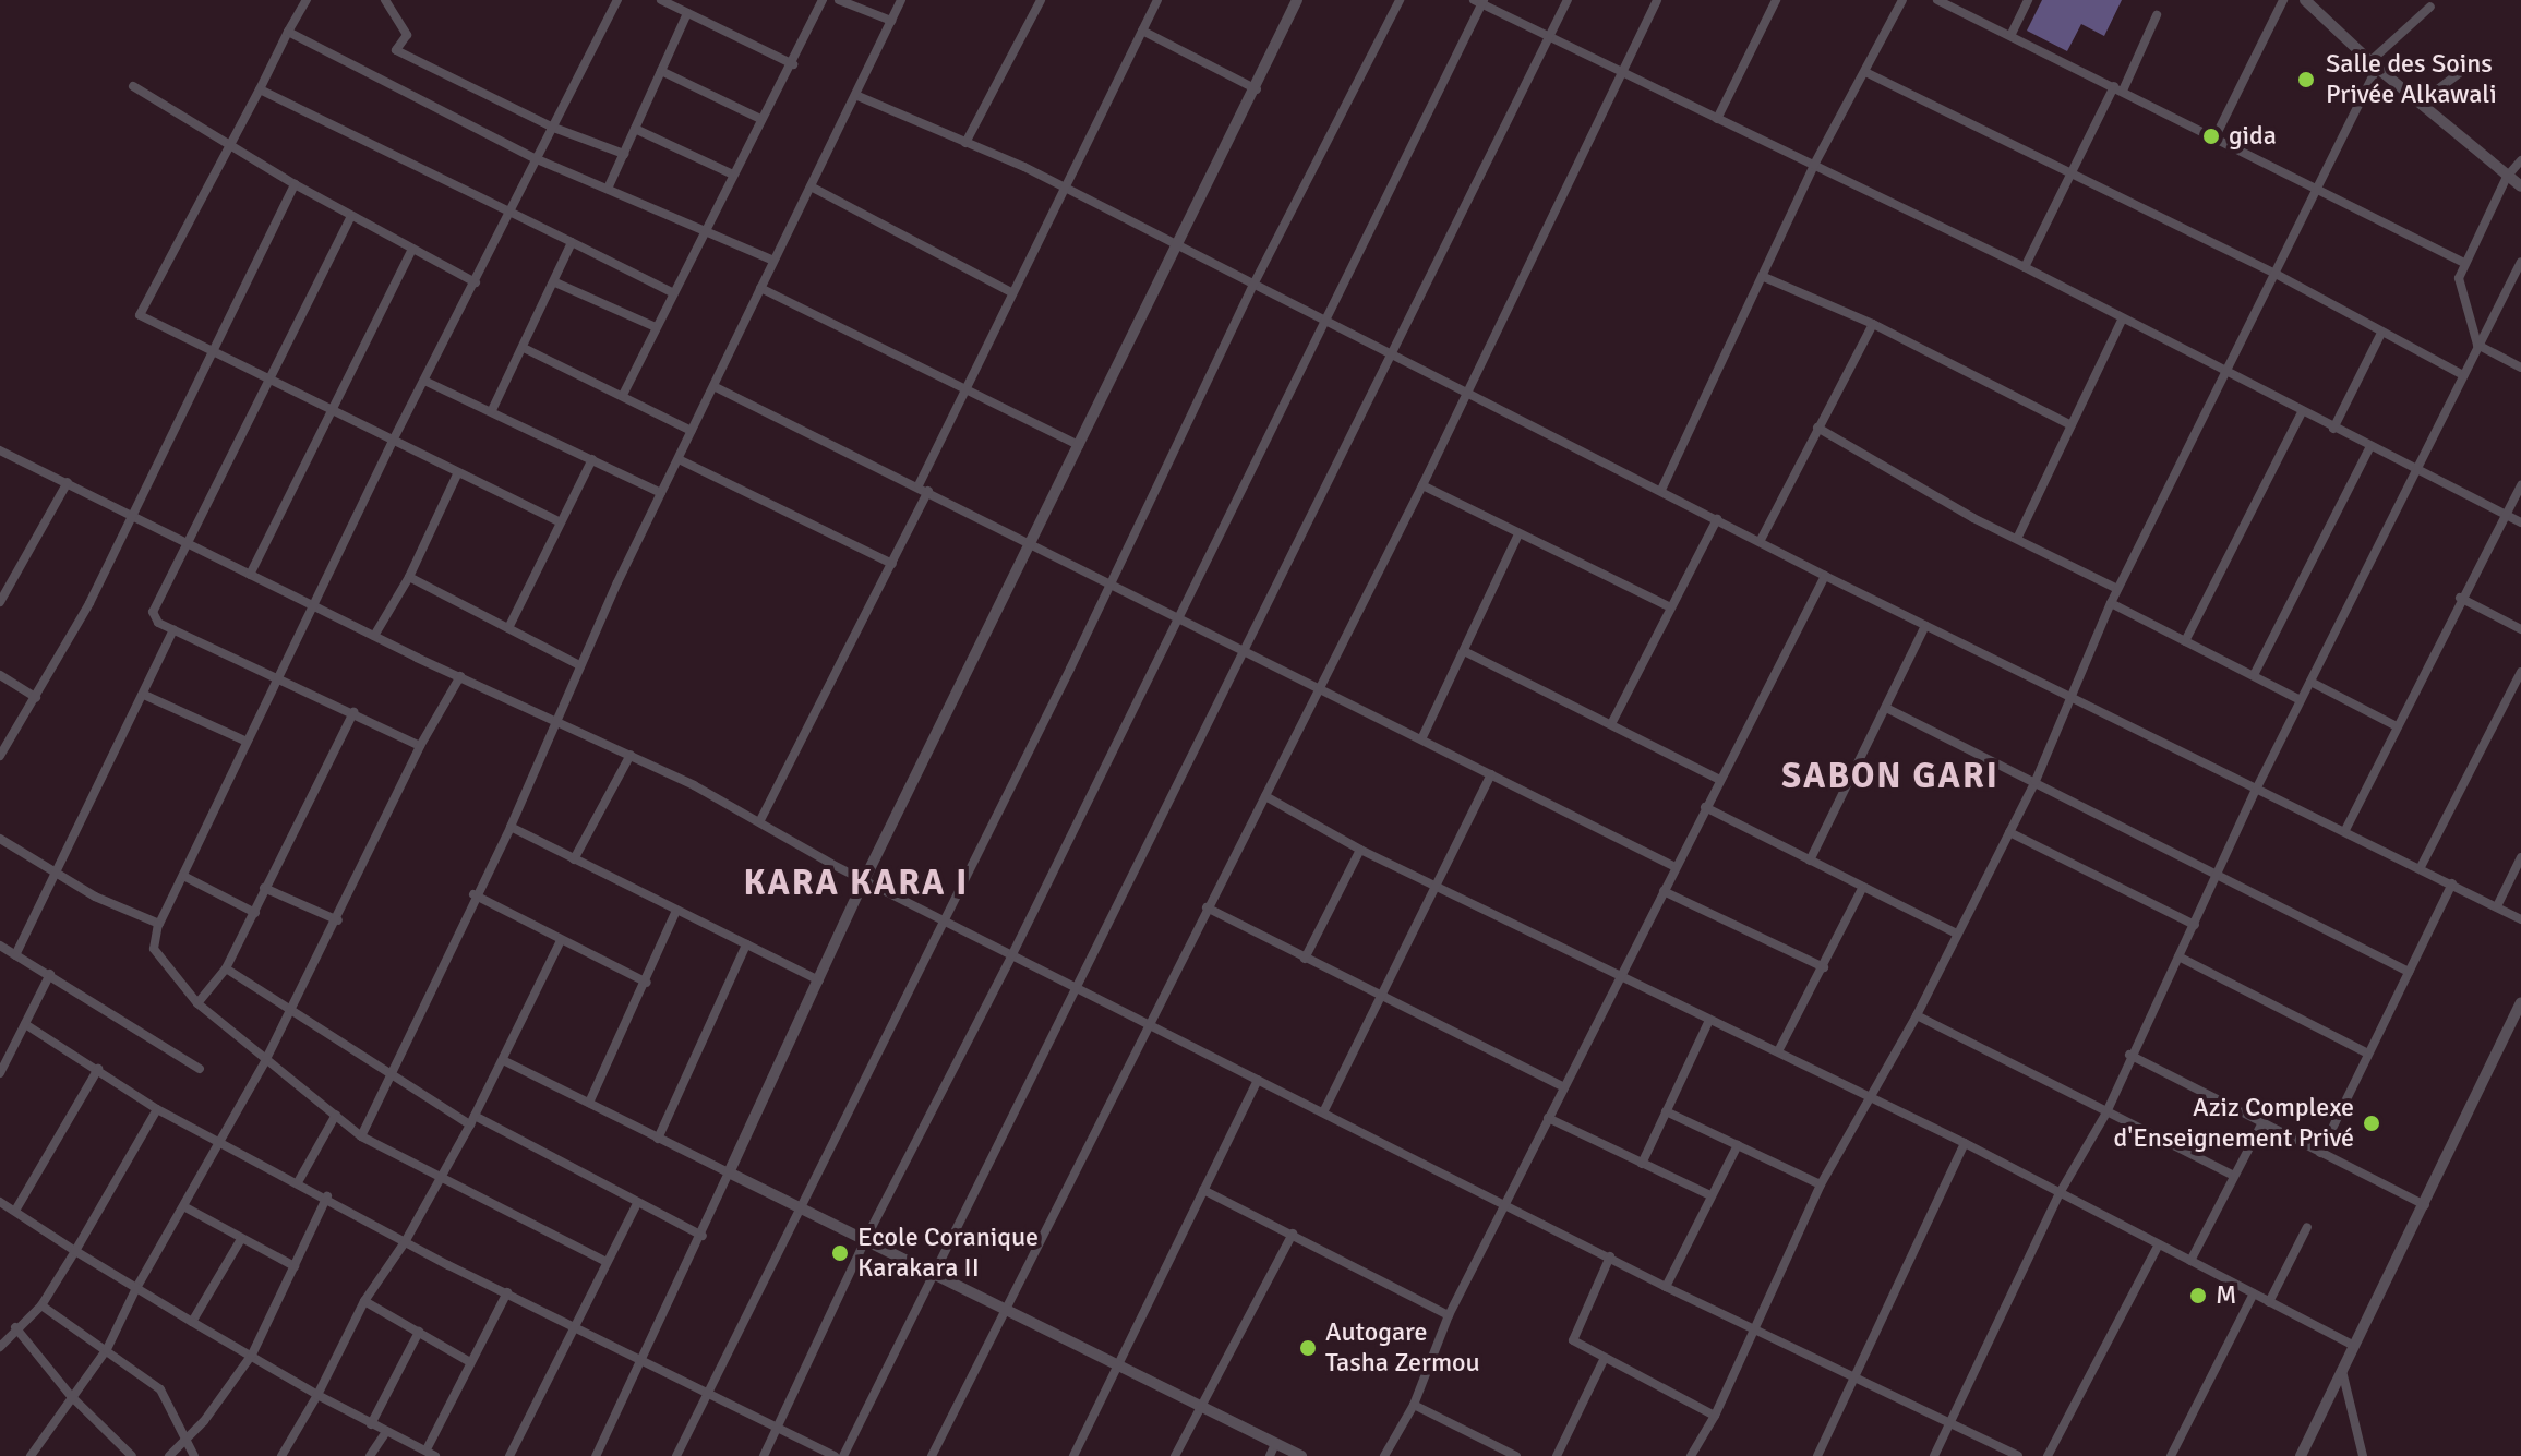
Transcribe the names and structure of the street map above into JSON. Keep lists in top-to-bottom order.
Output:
{
  "districts": ["SABON GARI", "KARA KARA I"],
  "places": [
    "Salle des Soins Privée Alkawali",
    "gida",
    "Aziz Complexe d'Enseignement Privé",
    "Ecole Coranique Karakara II",
    "M",
    "Autogare Tasha Zermou"
  ]
}
